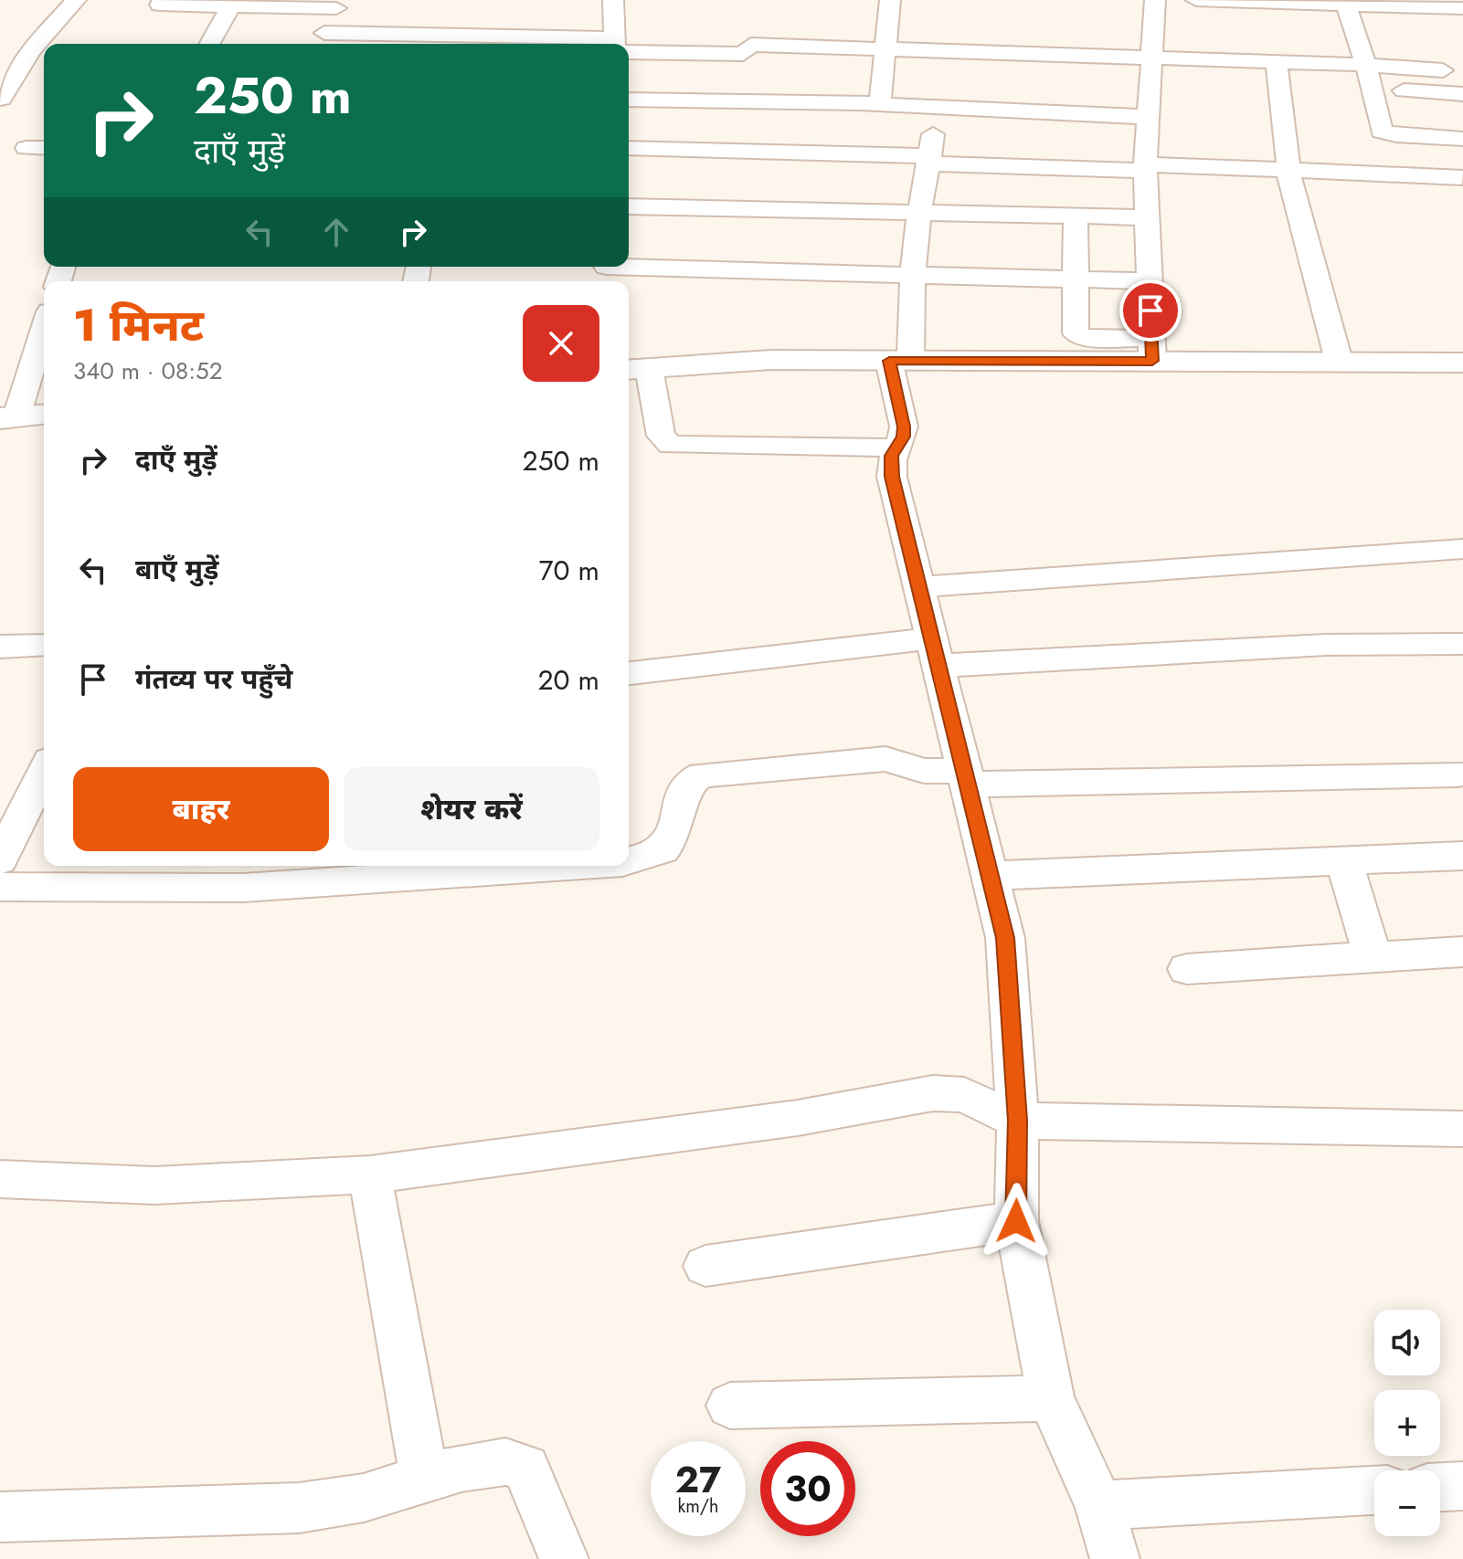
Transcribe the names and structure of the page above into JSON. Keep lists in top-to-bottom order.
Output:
{
  "page": {
    "turn": ["250 m", "दाएँ मुड़ें"],
    "heading": ["1 मिनट", "340 m · 08:52"],
    "list": [
      {
        "name": "दाएँ मुड़ें",
        "value": "250 m"
      },
      {
        "name": "बाएँ मुड़ें",
        "value": "70 m"
      },
      {
        "name": "गंतव्य पर पहुँचे",
        "value": "20 m"
      }
    ],
    "buttons": ["बाहर", "शेयर करें"],
    "map_buttons": ["+", "−"],
    "speed": "27 km/h",
    "limit": "30"
  }
}
